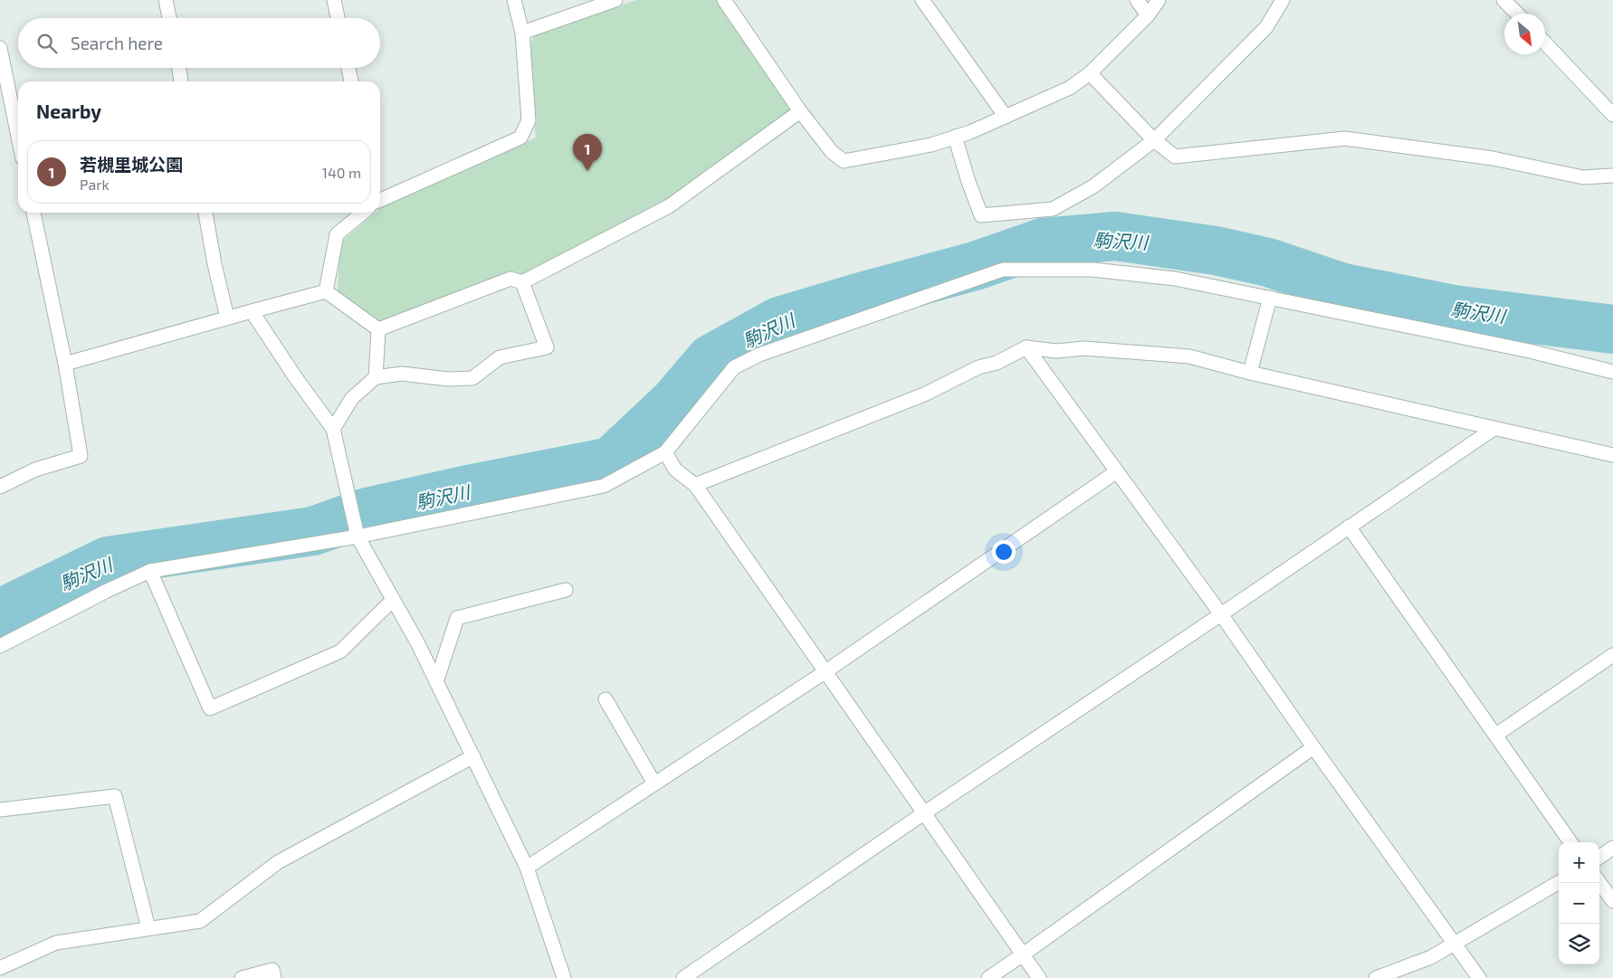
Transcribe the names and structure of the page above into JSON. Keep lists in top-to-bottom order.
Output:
{
  "water": ["駒沢川"],
  "north": "bottom right",
  "page": {
    "search": "Search here",
    "heading": "Nearby",
    "pins": "1",
    "list": [
      {
        "mark": "1",
        "name": "若槻里城公園",
        "note": "Park",
        "value": "140 m"
      }
    ],
    "map_buttons": ["+", "−"]
  }
}
